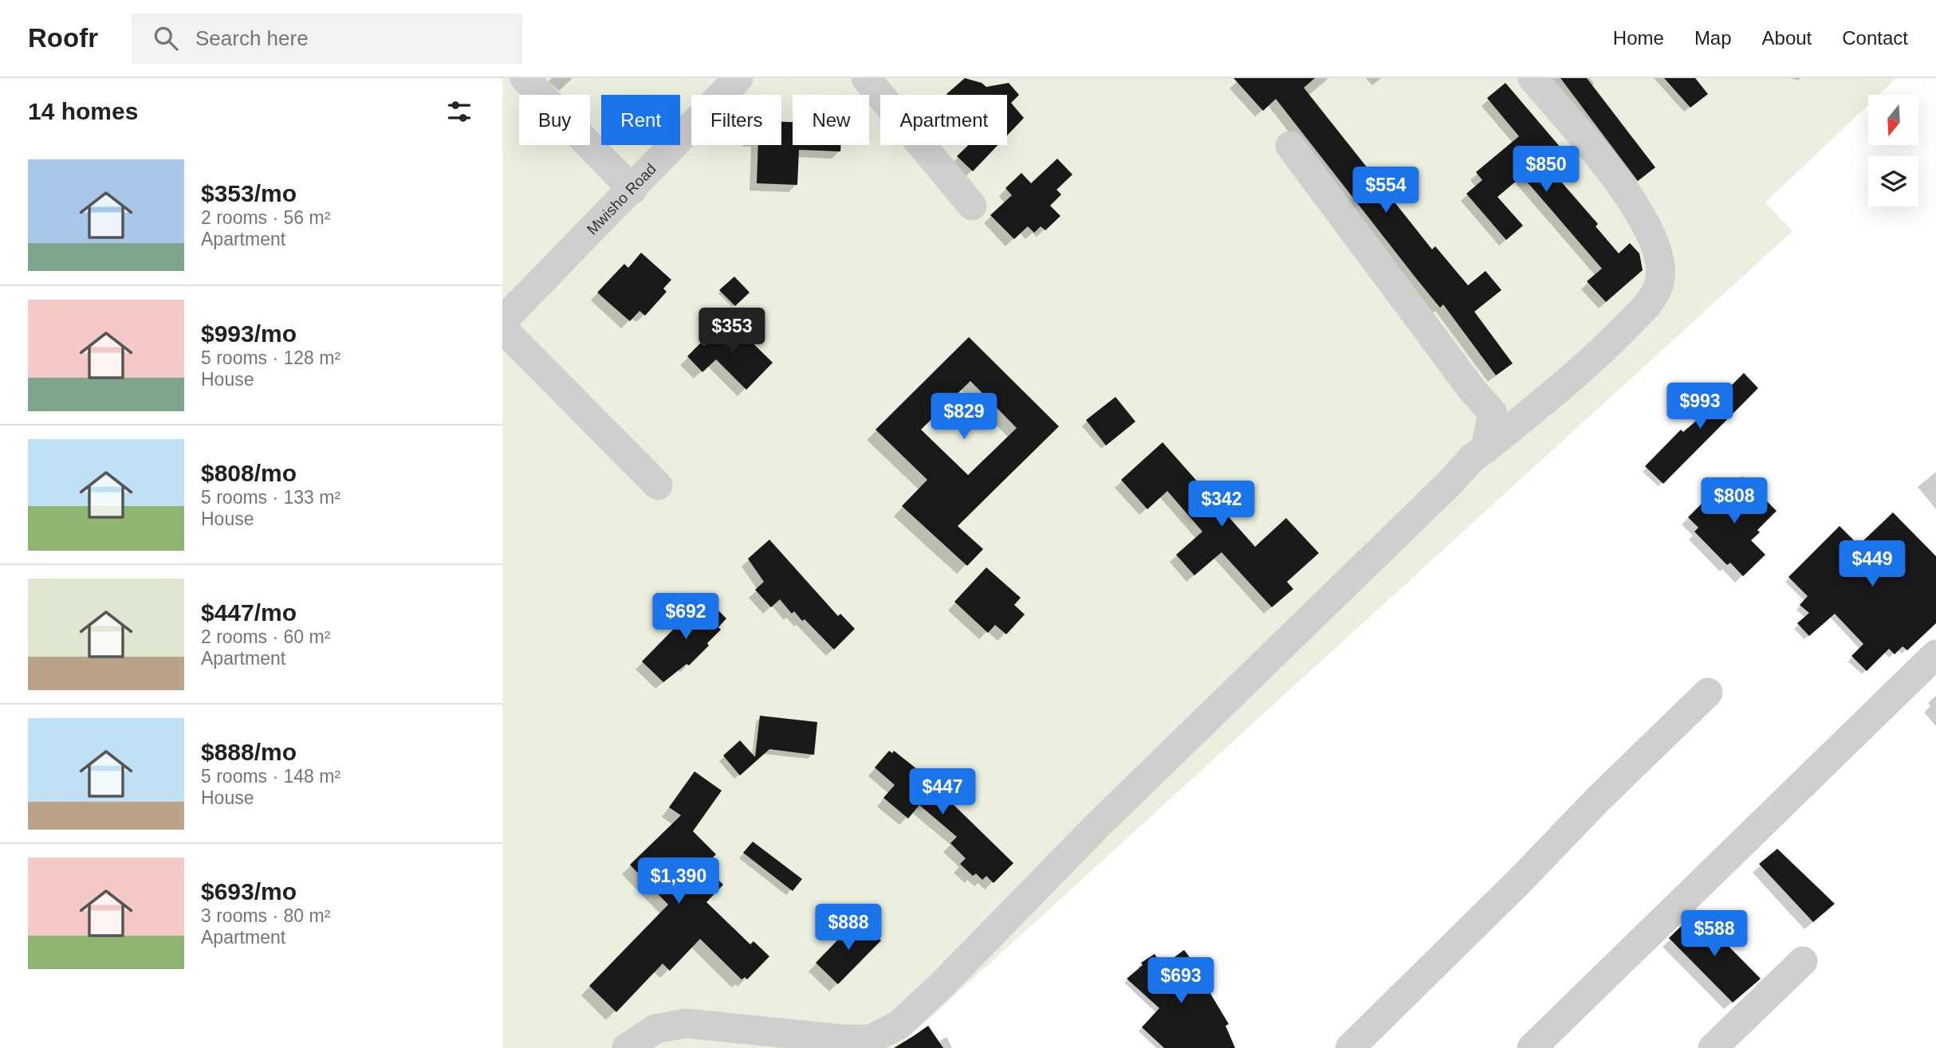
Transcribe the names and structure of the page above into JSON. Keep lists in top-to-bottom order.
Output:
{
  "streets": {
    "street": ["Mwisho Road"]
  },
  "north": "bottom",
  "page": {
    "header": "Roofr",
    "search": "Search here",
    "nav": [
      "Home",
      "Map",
      "About",
      "Contact"
    ],
    "heading": "14 homes",
    "chip": [
      "Buy",
      "Rent",
      "Filters",
      "New",
      "Apartment"
    ],
    "list": [
      {
        "name": "$353/mo",
        "note": "2 rooms · 56 m² · Apartment"
      },
      {
        "name": "$993/mo",
        "note": "5 rooms · 128 m² · House"
      },
      {
        "name": "$808/mo",
        "note": "5 rooms · 133 m² · House"
      },
      {
        "name": "$447/mo",
        "note": "2 rooms · 60 m² · Apartment"
      },
      {
        "name": "$888/mo",
        "note": "5 rooms · 148 m² · House"
      },
      {
        "name": "$693/mo",
        "note": "3 rooms · 80 m² · Apartment"
      }
    ],
    "price": [
      "$850",
      "$554",
      "$353",
      "$993",
      "$829",
      "$808",
      "$342",
      "$449",
      "$692",
      "$447",
      "$1,390",
      "$888",
      "$588",
      "$693"
    ]
  }
}
